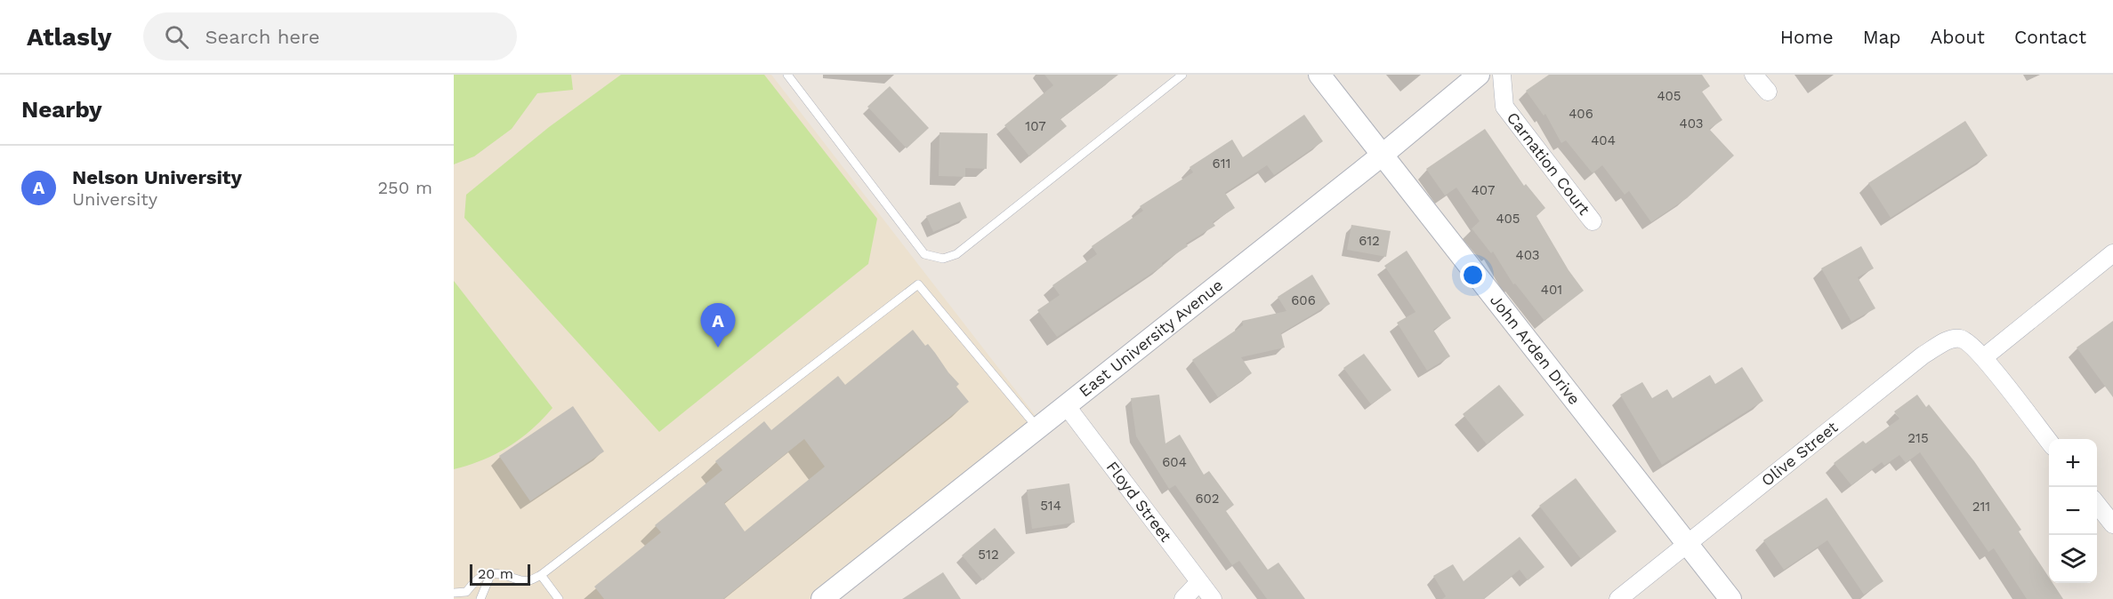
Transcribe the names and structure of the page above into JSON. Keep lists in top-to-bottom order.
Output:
{
  "streets": {
    "street": [
      "Carnation Court",
      "East University Avenue",
      "John Arden Drive",
      "Olive Street",
      "Floyd Street"
    ]
  },
  "crossings": [
    ["East University Avenue", "John Arden Drive"],
    ["East University Avenue", "Floyd Street"],
    ["John Arden Drive", "Olive Street"]
  ],
  "house_numbers": [
    "405",
    "406",
    "403",
    "107",
    "404",
    "611",
    "407",
    "405",
    "612",
    "403",
    "401",
    "606",
    "215",
    "604",
    "602",
    "514",
    "211",
    "512"
  ],
  "scale_bar": "20 m",
  "page": {
    "header": "Atlasly",
    "search": "Search here",
    "nav": [
      "Home",
      "Map",
      "About",
      "Contact"
    ],
    "heading": "Nearby",
    "list": [
      {
        "mark": "A",
        "name": "Nelson University",
        "note": "University",
        "value": "250 m"
      }
    ],
    "pins": "A",
    "map_buttons": ["+", "−"],
    "scale": "20 m"
  }
}
